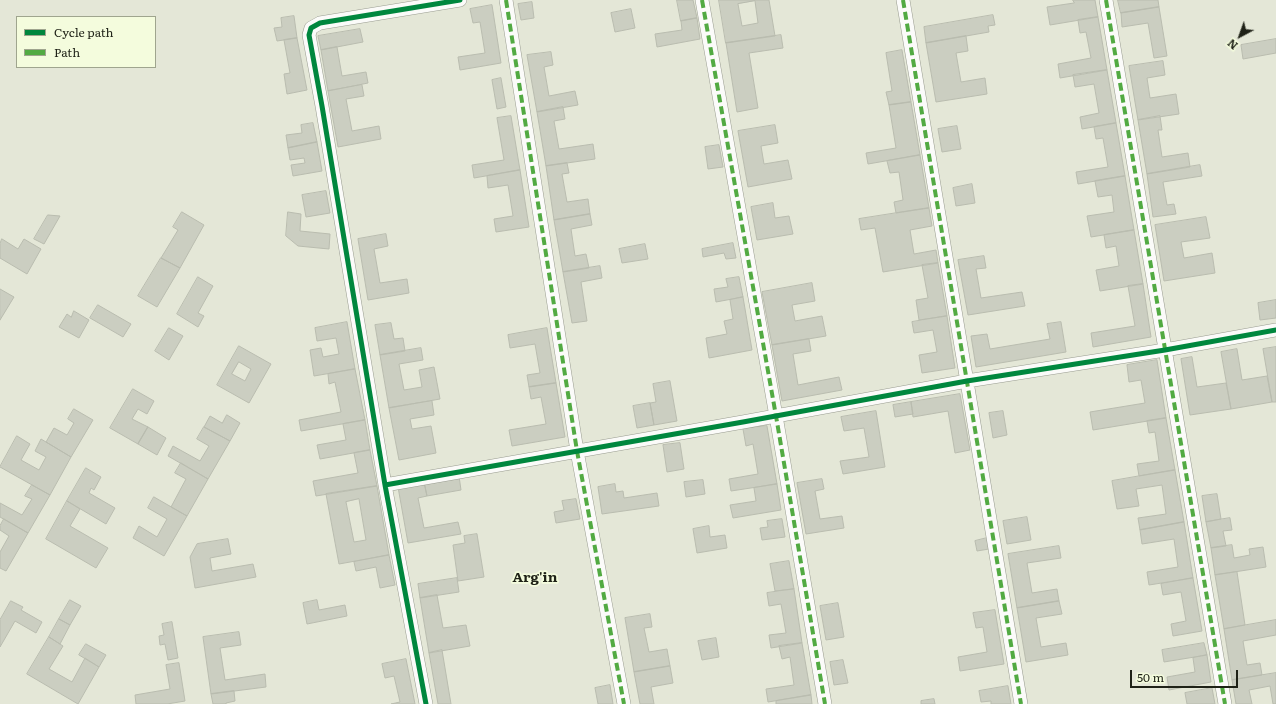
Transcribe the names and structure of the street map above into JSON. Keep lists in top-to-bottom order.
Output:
{
  "districts": ["Arg'in"],
  "legend": ["Cycle path", "Path"],
  "scale_bar": "50 m",
  "north": "bottom left"
}
